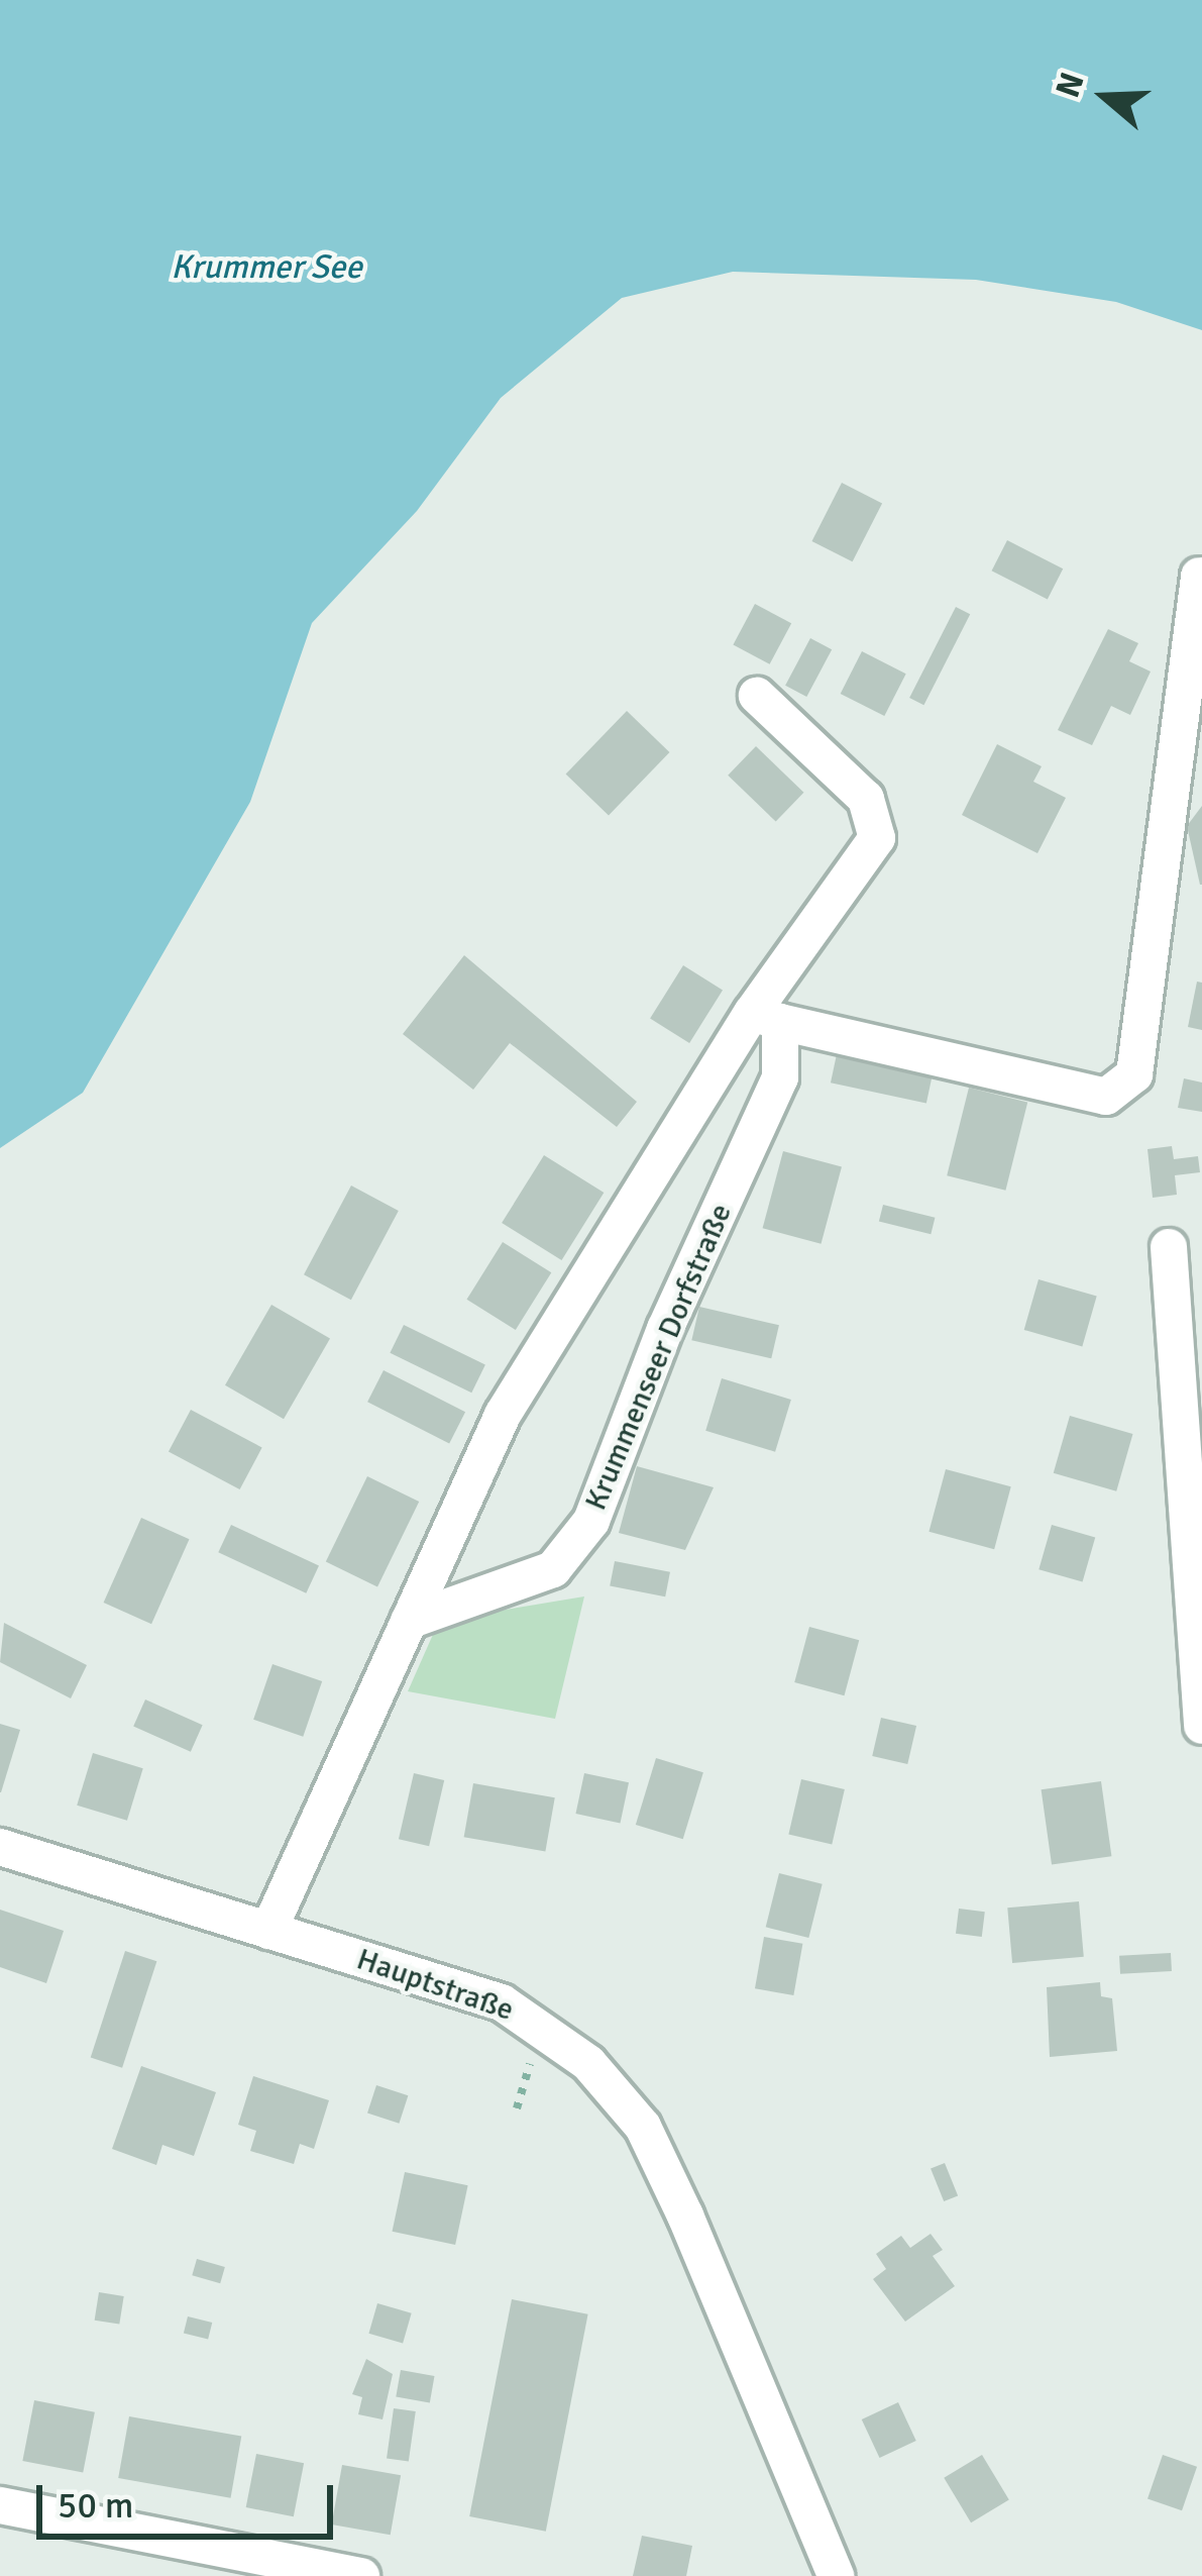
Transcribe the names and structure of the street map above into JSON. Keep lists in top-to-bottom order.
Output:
{
  "streets": {
    "street": ["Krummenseer Dorfstraße", "Hauptstraße"]
  },
  "water": ["Krummer See"],
  "scale_bar": "50 m",
  "north": "left"
}
